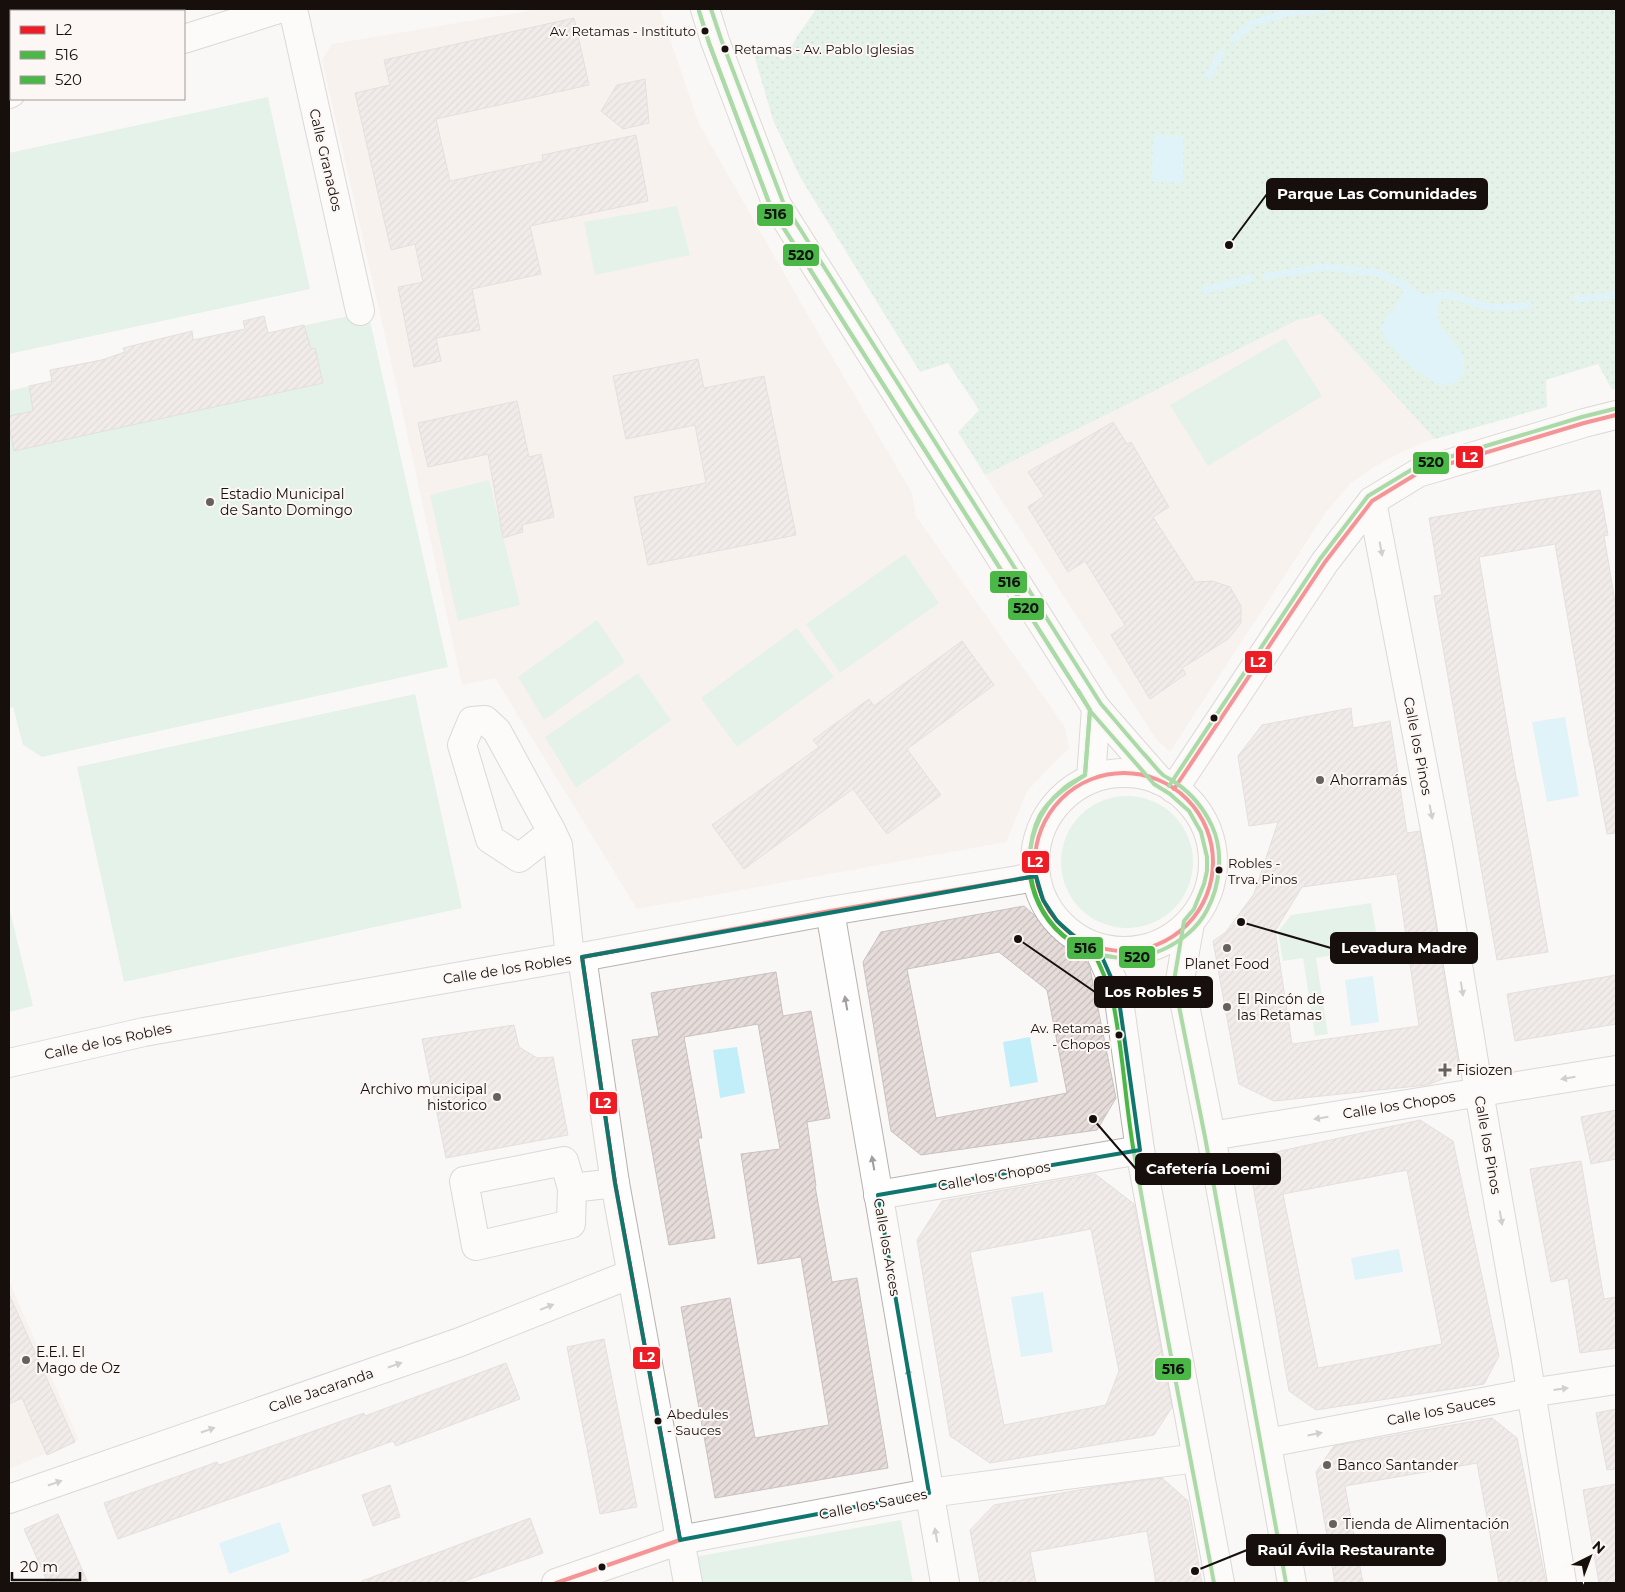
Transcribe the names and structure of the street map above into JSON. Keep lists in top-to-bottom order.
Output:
{
  "streets": {
    "street": [
      "Calle Granados",
      "Calle los Pinos",
      "Calle de los Robles",
      "Calle los Chopos",
      "Calle los Arces",
      "Calle Jacaranda",
      "Calle los Sauces"
    ]
  },
  "crossings": [
    ["Calle los Pinos", "Calle los Chopos"],
    ["Calle los Pinos", "Calle los Sauces"],
    ["Calle de los Robles", "Calle los Arces"],
    ["Calle los Chopos", "Calle los Arces"],
    ["Calle los Arces", "Calle los Sauces"]
  ],
  "one_way": [
    "Calle los Pinos",
    "Calle los Chopos",
    "Calle los Arces",
    "Calle Jacaranda",
    "Calle los Sauces"
  ],
  "places": {
    "other": [
      "Av. Retamas - Instituto",
      "Retamas - Av. Pablo Iglesias",
      "Parque Las Comunidades",
      "Estadio Municipal de Santo Domingo",
      "Ahorramás",
      "Robles - Trva. Pinos",
      "Levadura Madre",
      "Los Robles 5",
      "Planet Food",
      "El Rincón de las Retamas",
      "Av. Retamas - Chopos",
      "Archivo municipal historico",
      "Cafetería Loemi",
      "E.E.I. El Mago de Oz",
      "Abedules - Sauces",
      "Banco Santander",
      "Tienda de Alimentación",
      "Raúl Ávila Restaurante"
    ],
    "health": ["Fisiozen"]
  },
  "lines": ["transit line 520", "transit line 516", "transit line L2"],
  "legend": ["L2", "516", "520"],
  "scale_bar": "20 m",
  "north": "top right"
}
